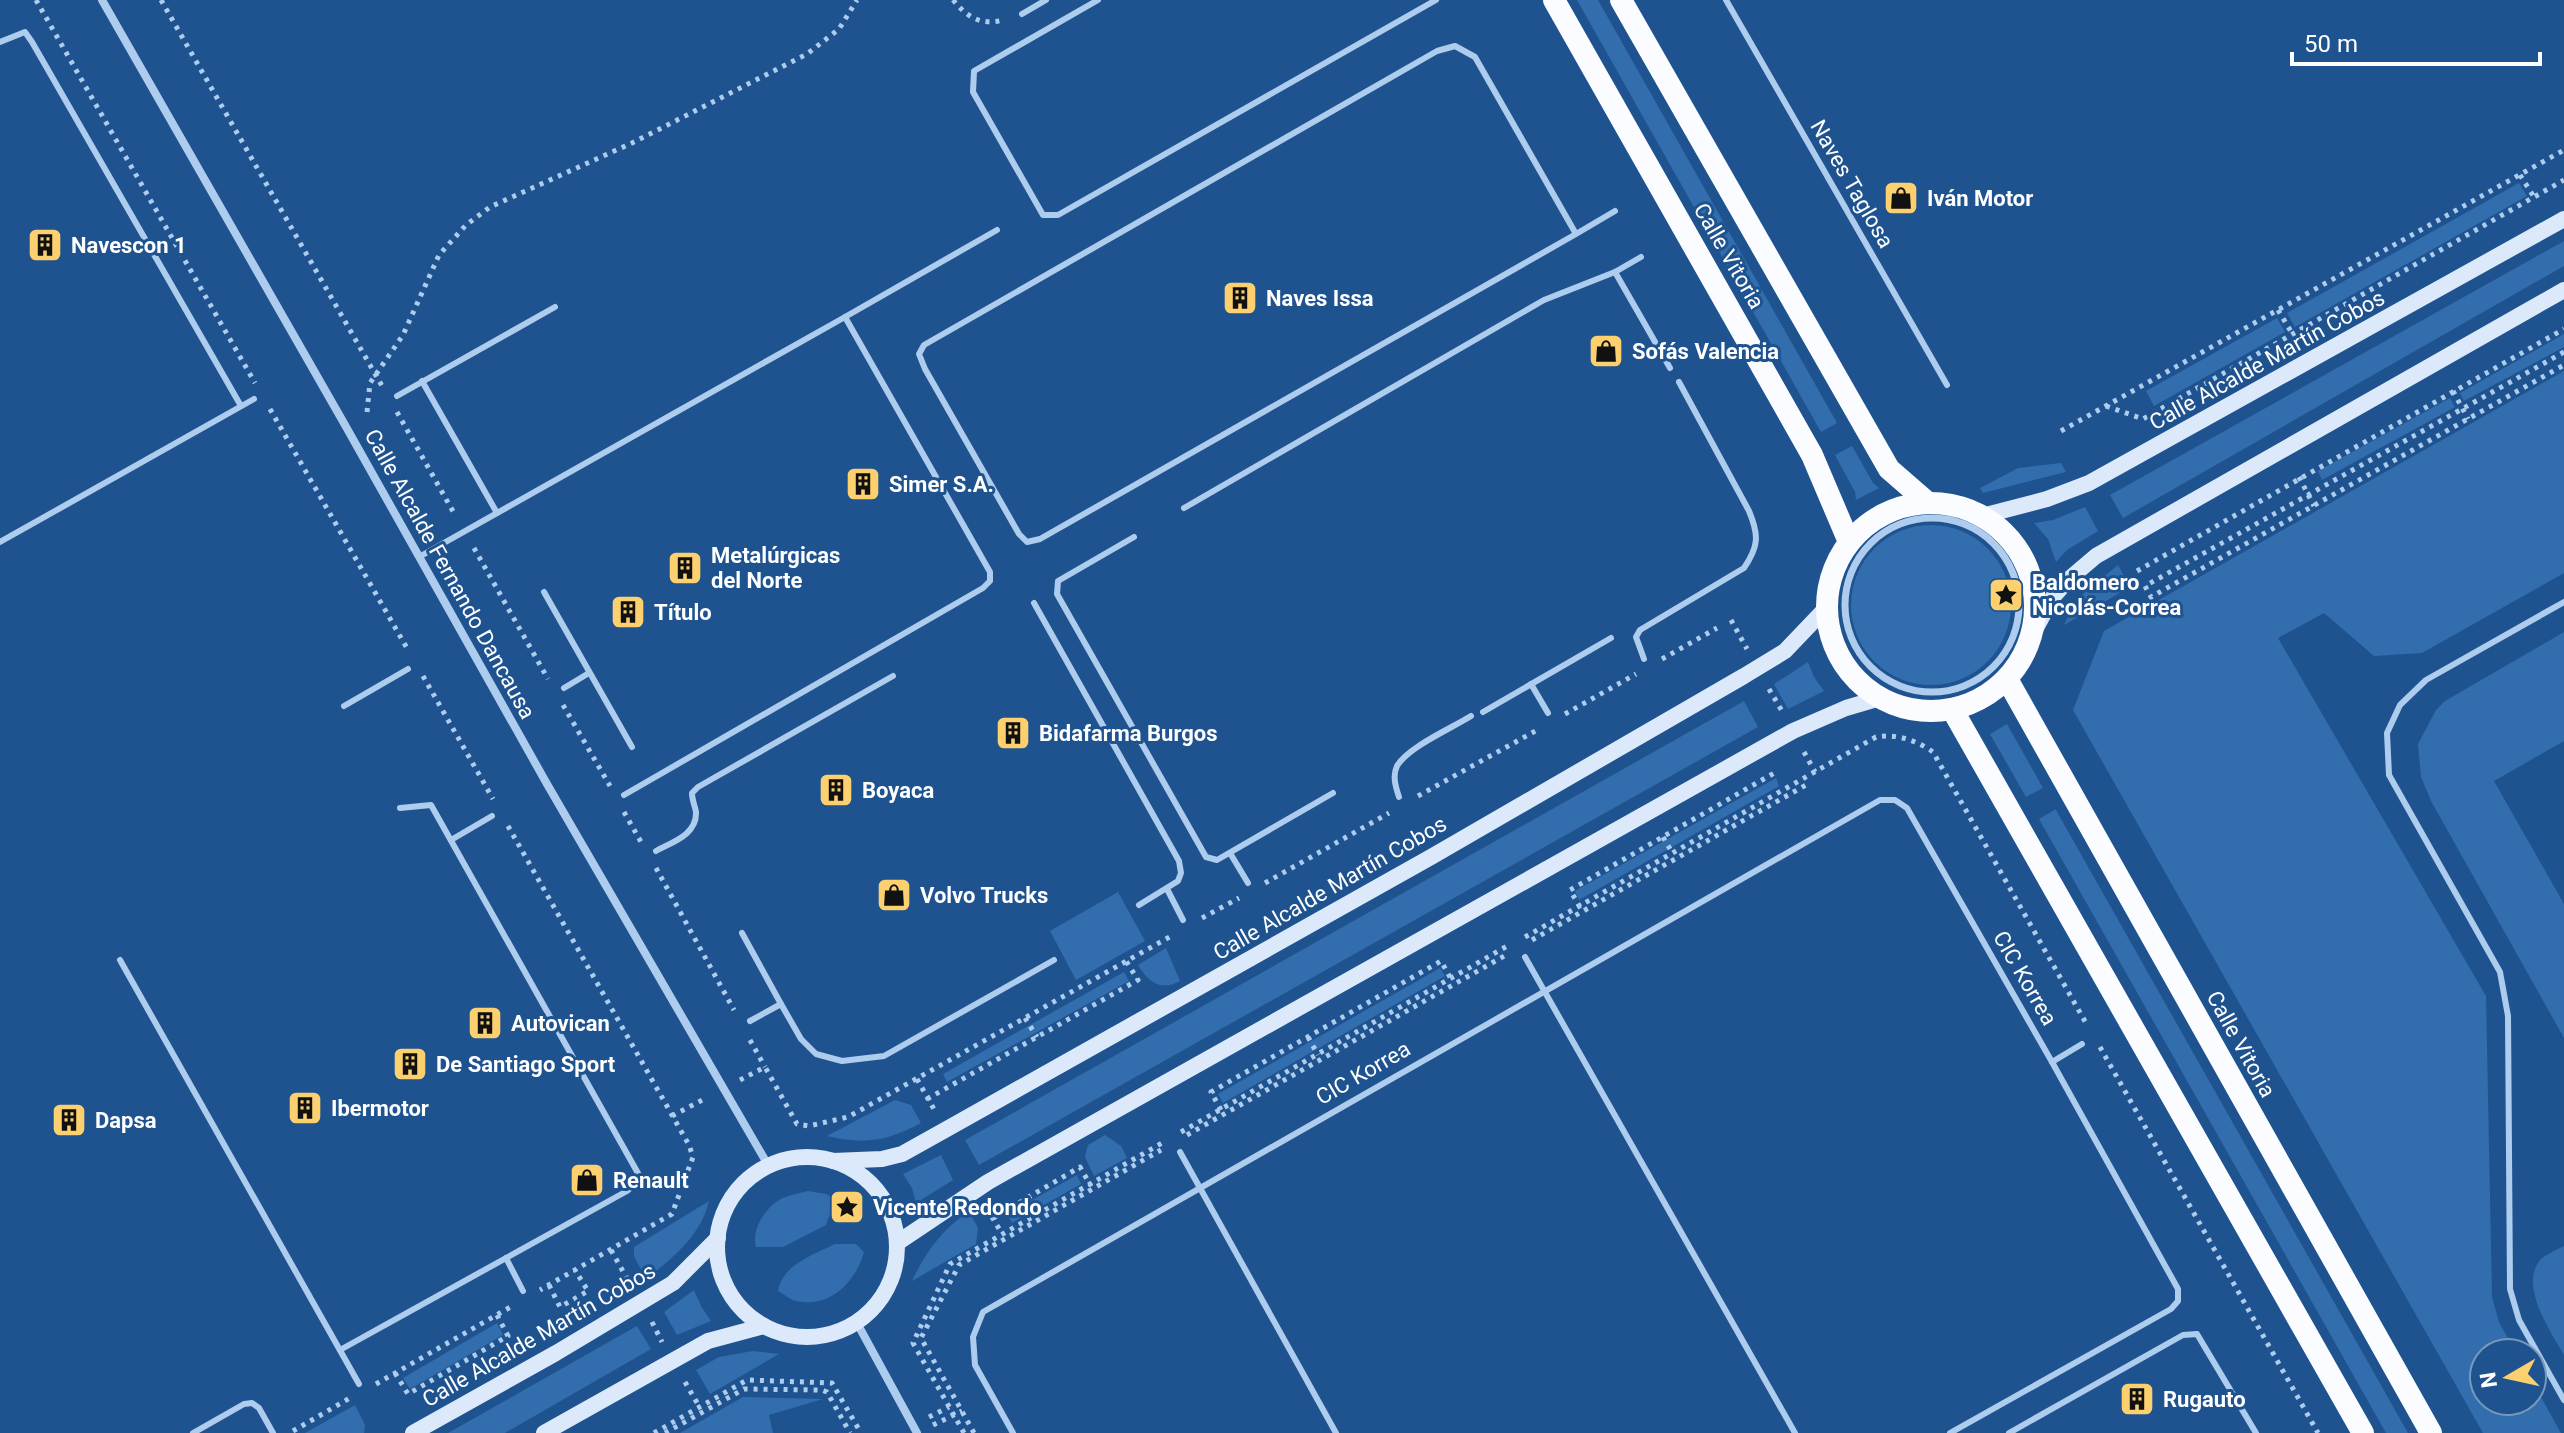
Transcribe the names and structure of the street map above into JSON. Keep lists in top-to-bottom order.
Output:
{
  "streets": {
    "highway": ["Calle Vitoria"],
    "main road": ["Calle Alcalde Martín Cobos"],
    "street": ["Calle Alcalde Fernando Dancausa"],
    "lane": ["Naves Taglosa", "CIC Korrea"]
  },
  "crossings": [
    ["Calle Alcalde Martín Cobos", "Calle Alcalde Fernando Dancausa"]
  ],
  "places": {
    "shop": [
      "Iván Motor",
      "Sofás Valencia",
      "Volvo Trucks",
      "Renault"
    ],
    "building": [
      "Navescon 1",
      "Naves Issa",
      "Simer S.A.",
      "Metalúrgicas del Norte",
      "Título",
      "Bidafarma Burgos",
      "Boyaca",
      "Autovican",
      "De Santiago Sport",
      "Ibermotor",
      "Dapsa",
      "Rugauto"
    ],
    "place": ["Baldomero Nicolás-Correa", "Vicente Redondo"]
  },
  "scale_bar": "50 m",
  "north": "left"
}
